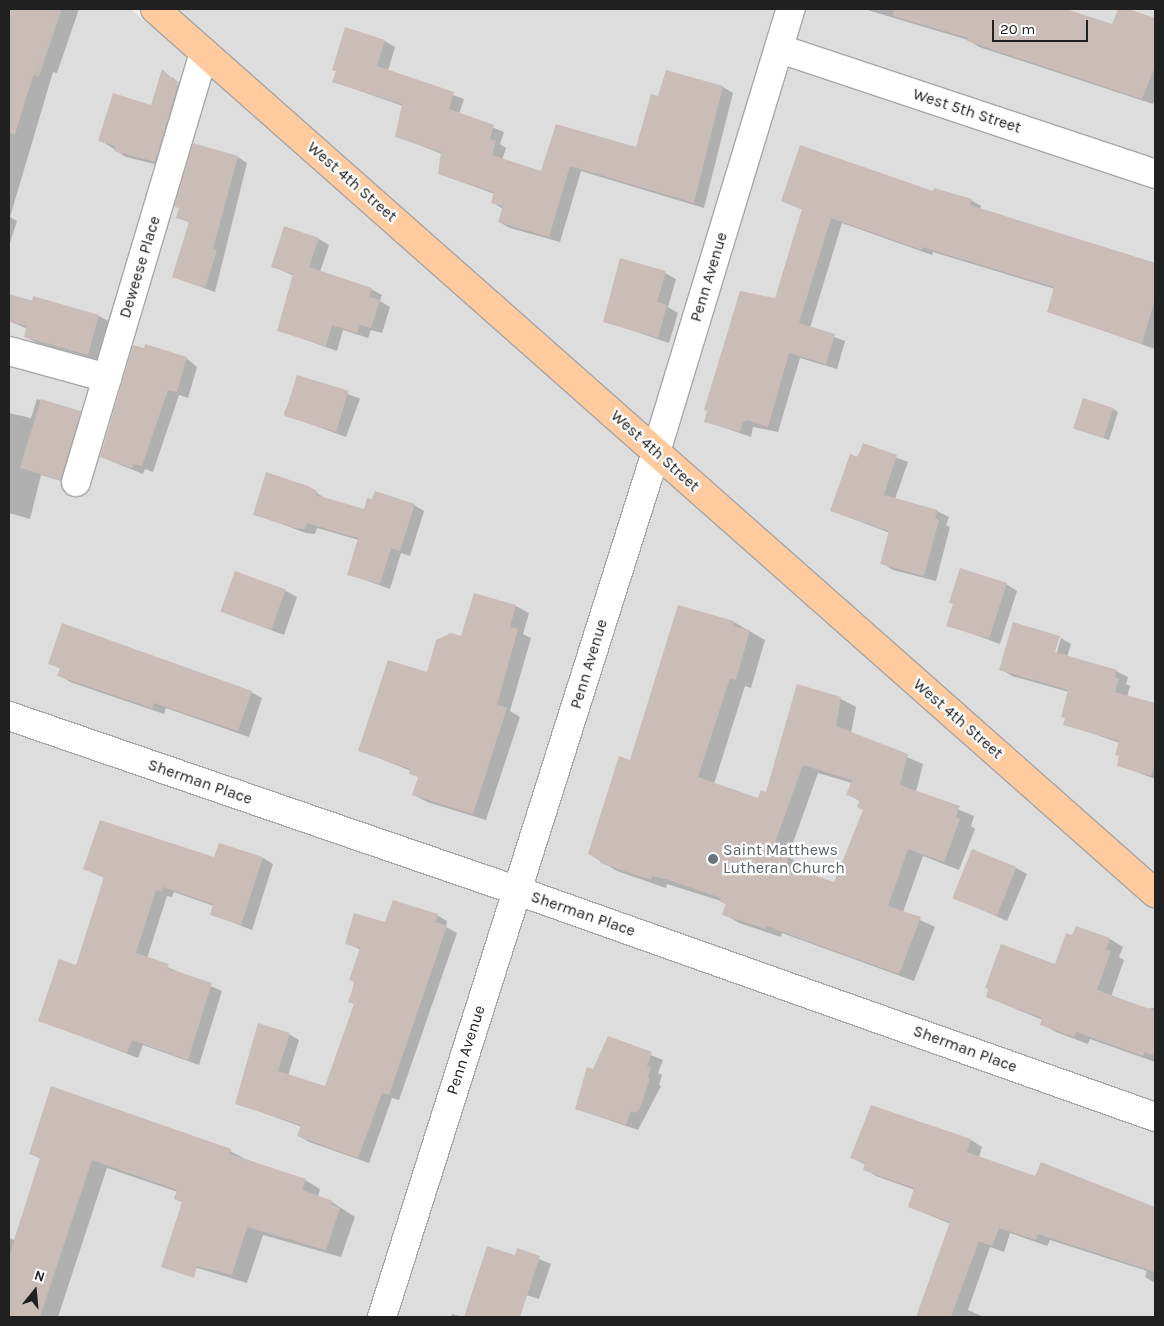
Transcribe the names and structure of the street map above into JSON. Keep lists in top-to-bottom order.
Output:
{
  "streets": {
    "main road": ["West 4th Street"],
    "street": [
      "West 5th Street",
      "Deweese Place",
      "Penn Avenue",
      "Sherman Place"
    ]
  },
  "crossings": [
    ["West 5th Street", "Penn Avenue"],
    ["West 4th Street", "Deweese Place"],
    ["West 4th Street", "Penn Avenue"],
    ["Penn Avenue", "Sherman Place"]
  ],
  "places": ["Saint Matthews Lutheran Church"],
  "scale_bar": "20 m",
  "north": "top"
}
